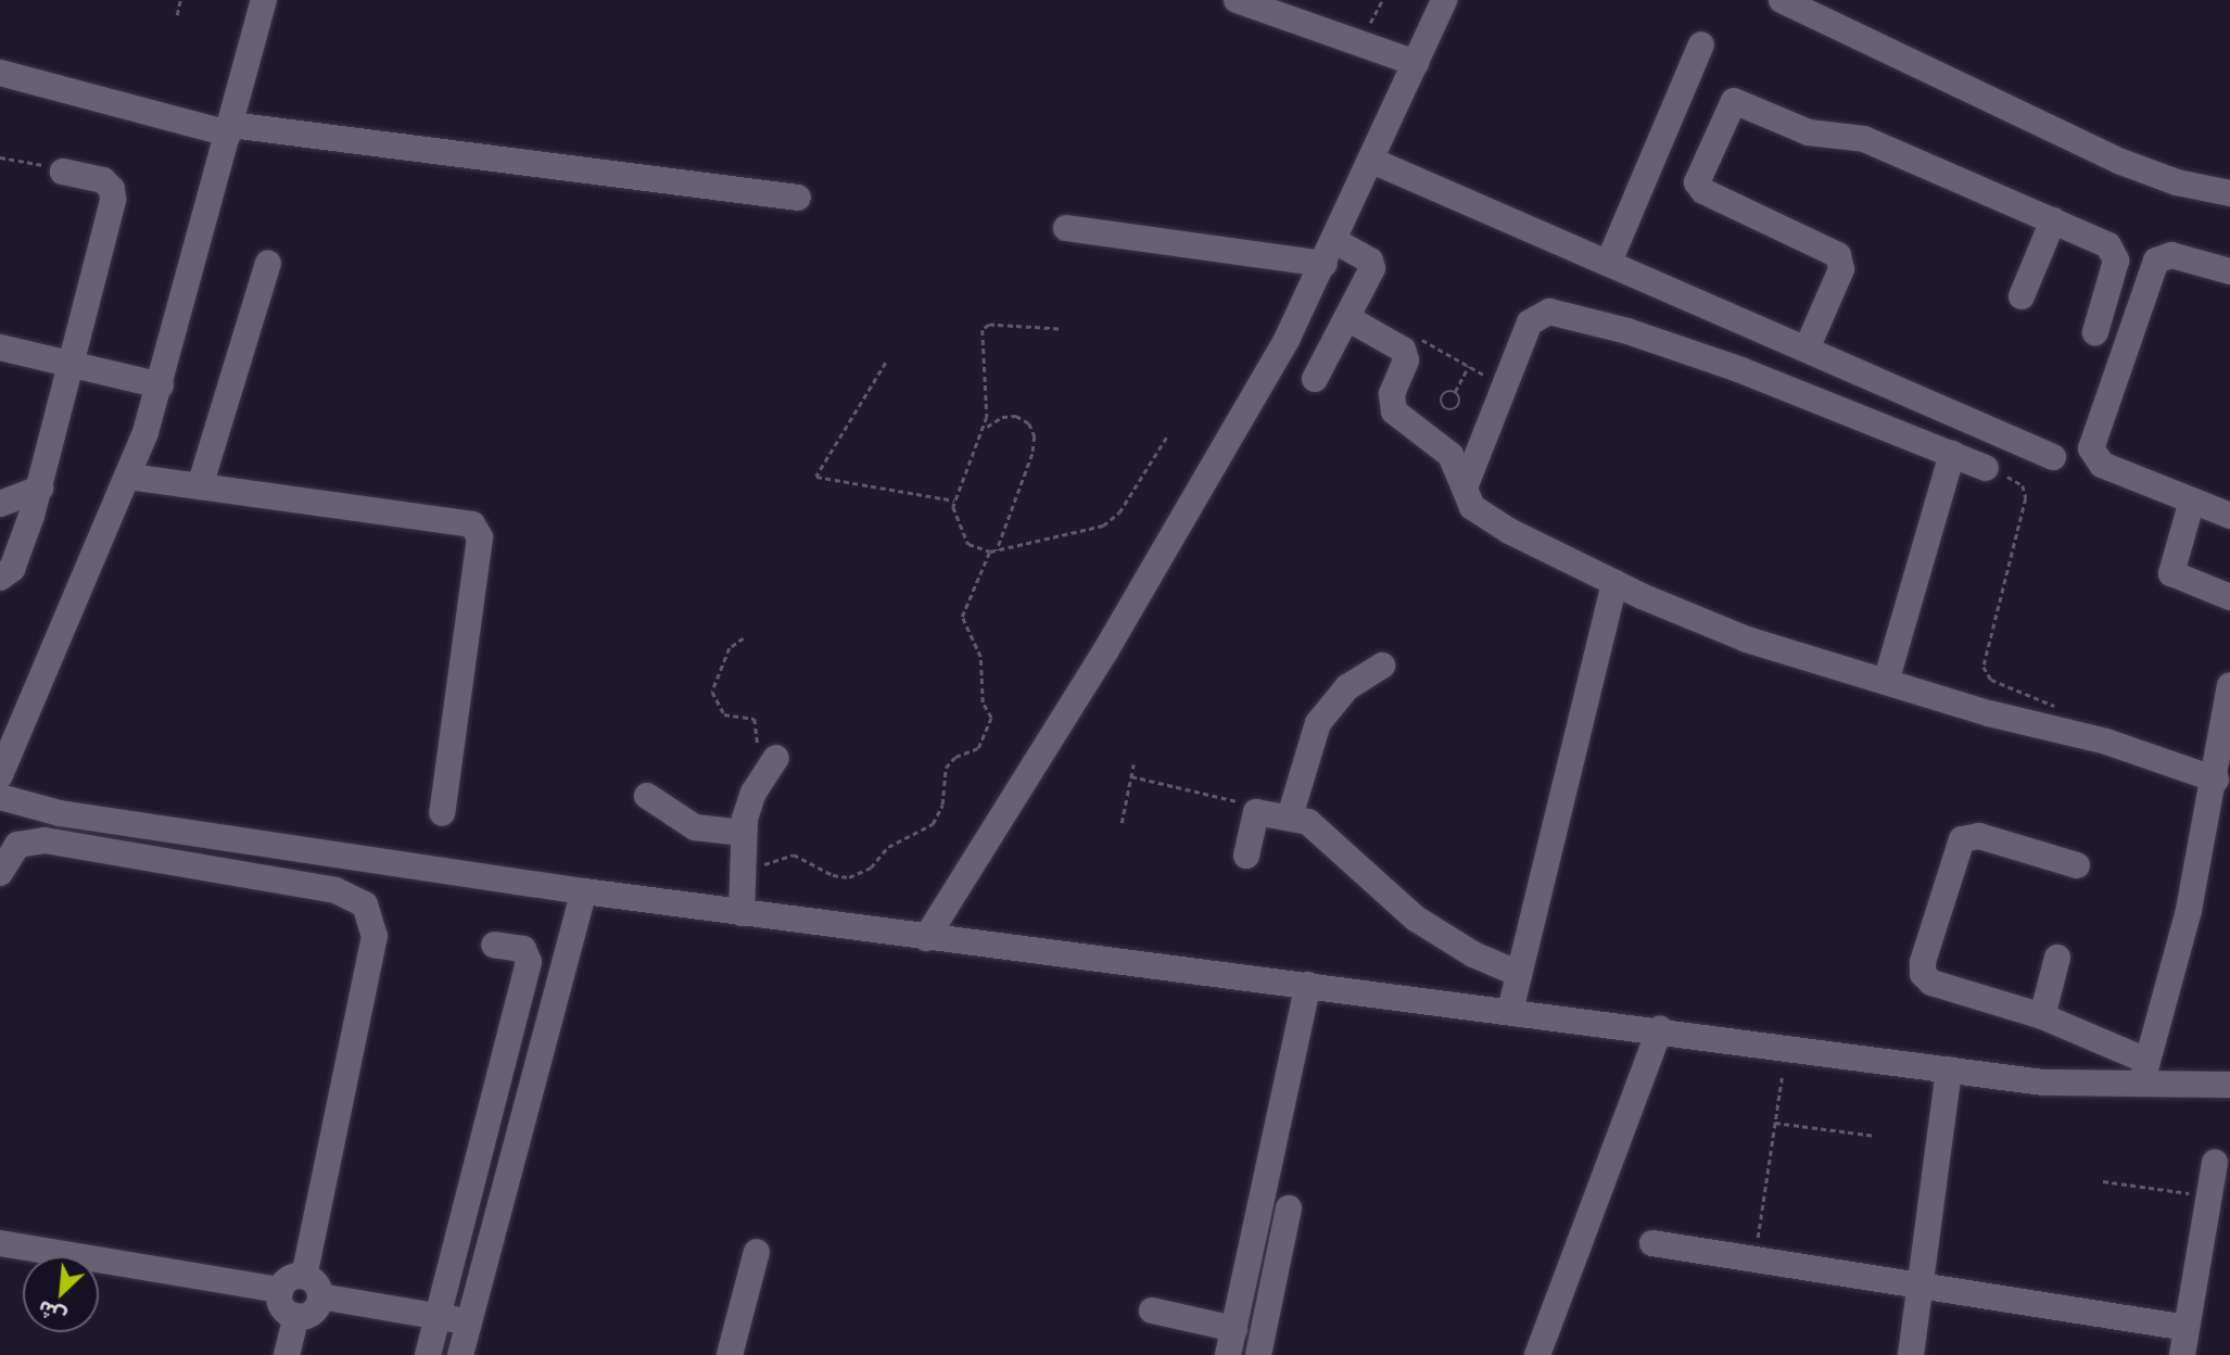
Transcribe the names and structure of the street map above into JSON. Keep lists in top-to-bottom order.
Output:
{
  "north": "bottom left"
}
